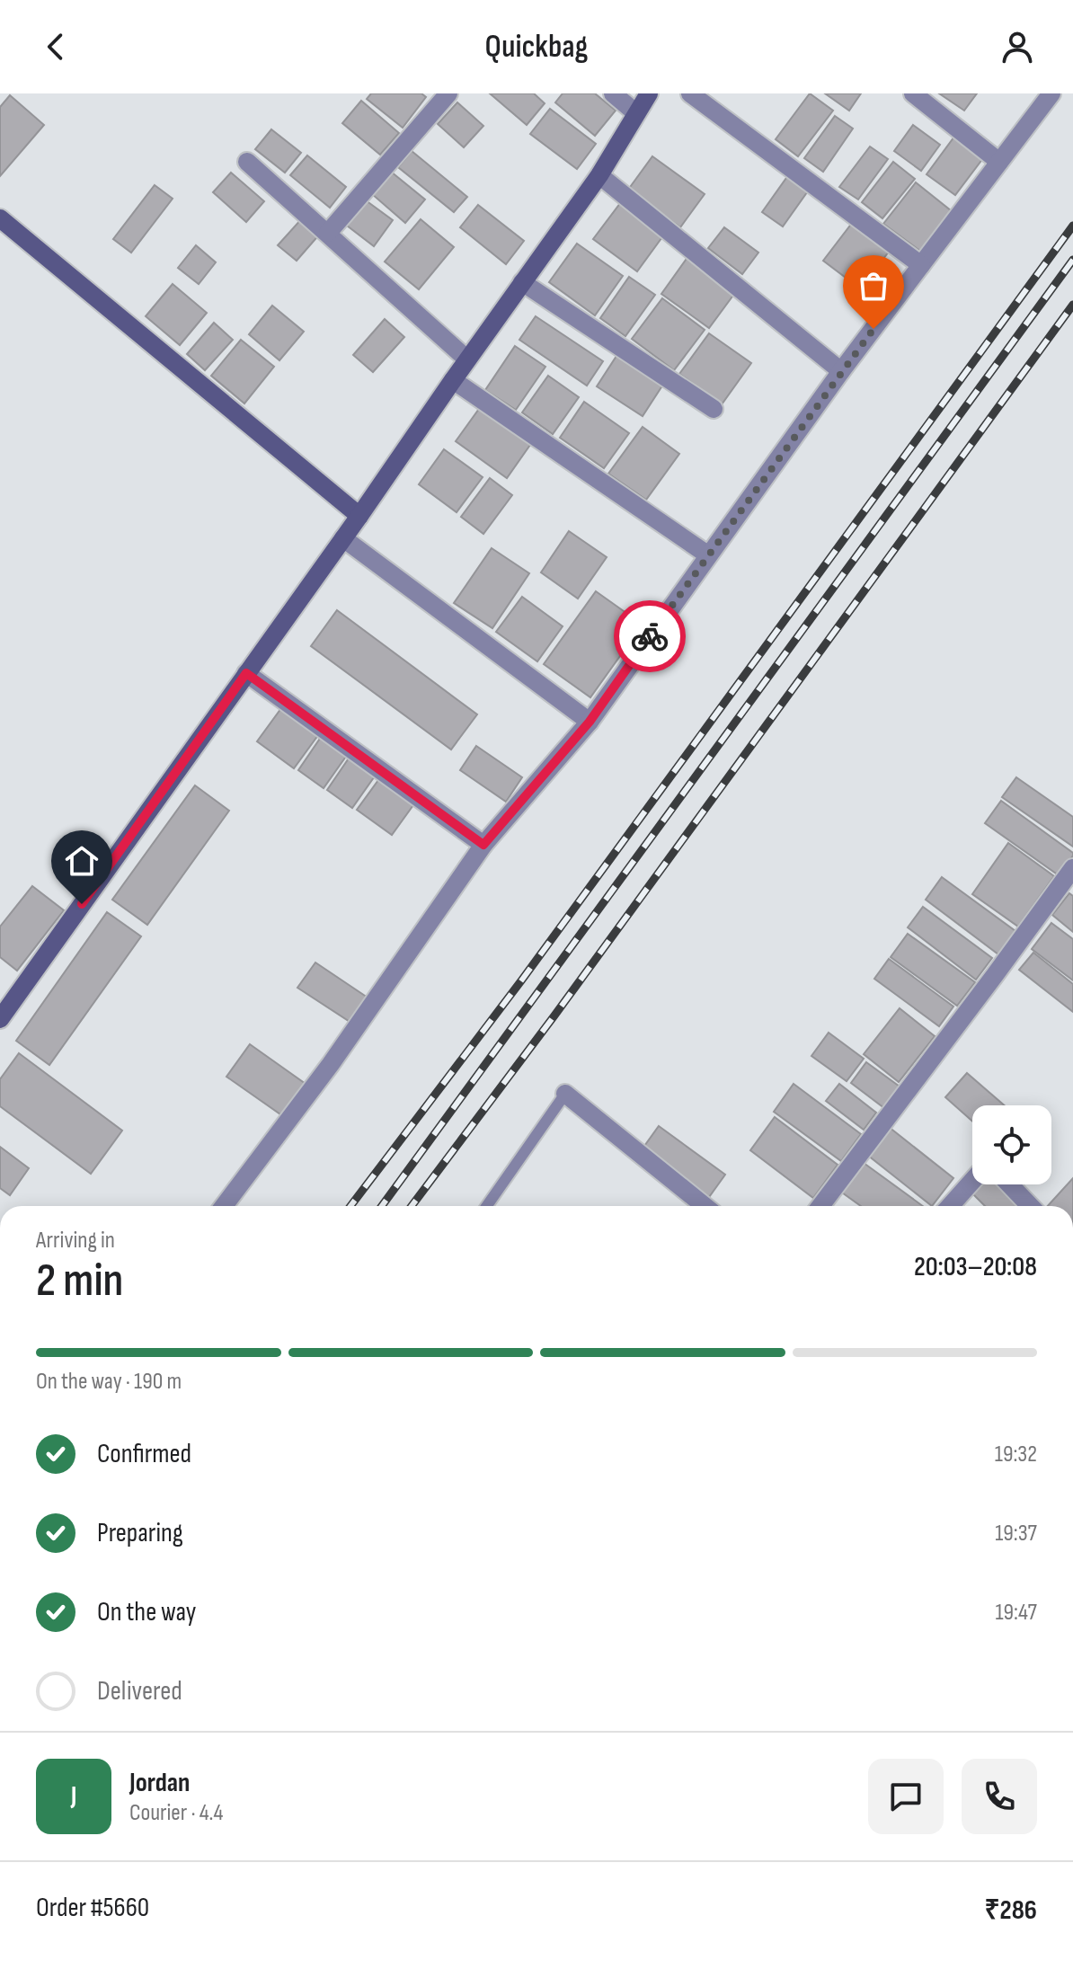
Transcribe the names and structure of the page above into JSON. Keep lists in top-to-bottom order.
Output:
{
  "page": {
    "header": "Quickbag",
    "heading": ["2 min", "Arriving in", "20:03–20:08"],
    "panel": [
      "Jordan",
      "Courier · 4.4",
      "Order #5660",
      "₹286"
    ],
    "bar": "On the way · 190 m",
    "list": [
      ["Confirmed", "19:32"],
      ["Preparing", "19:37"],
      ["On the way", "19:47"],
      "Delivered"
    ],
    "round": "J"
  }
}
